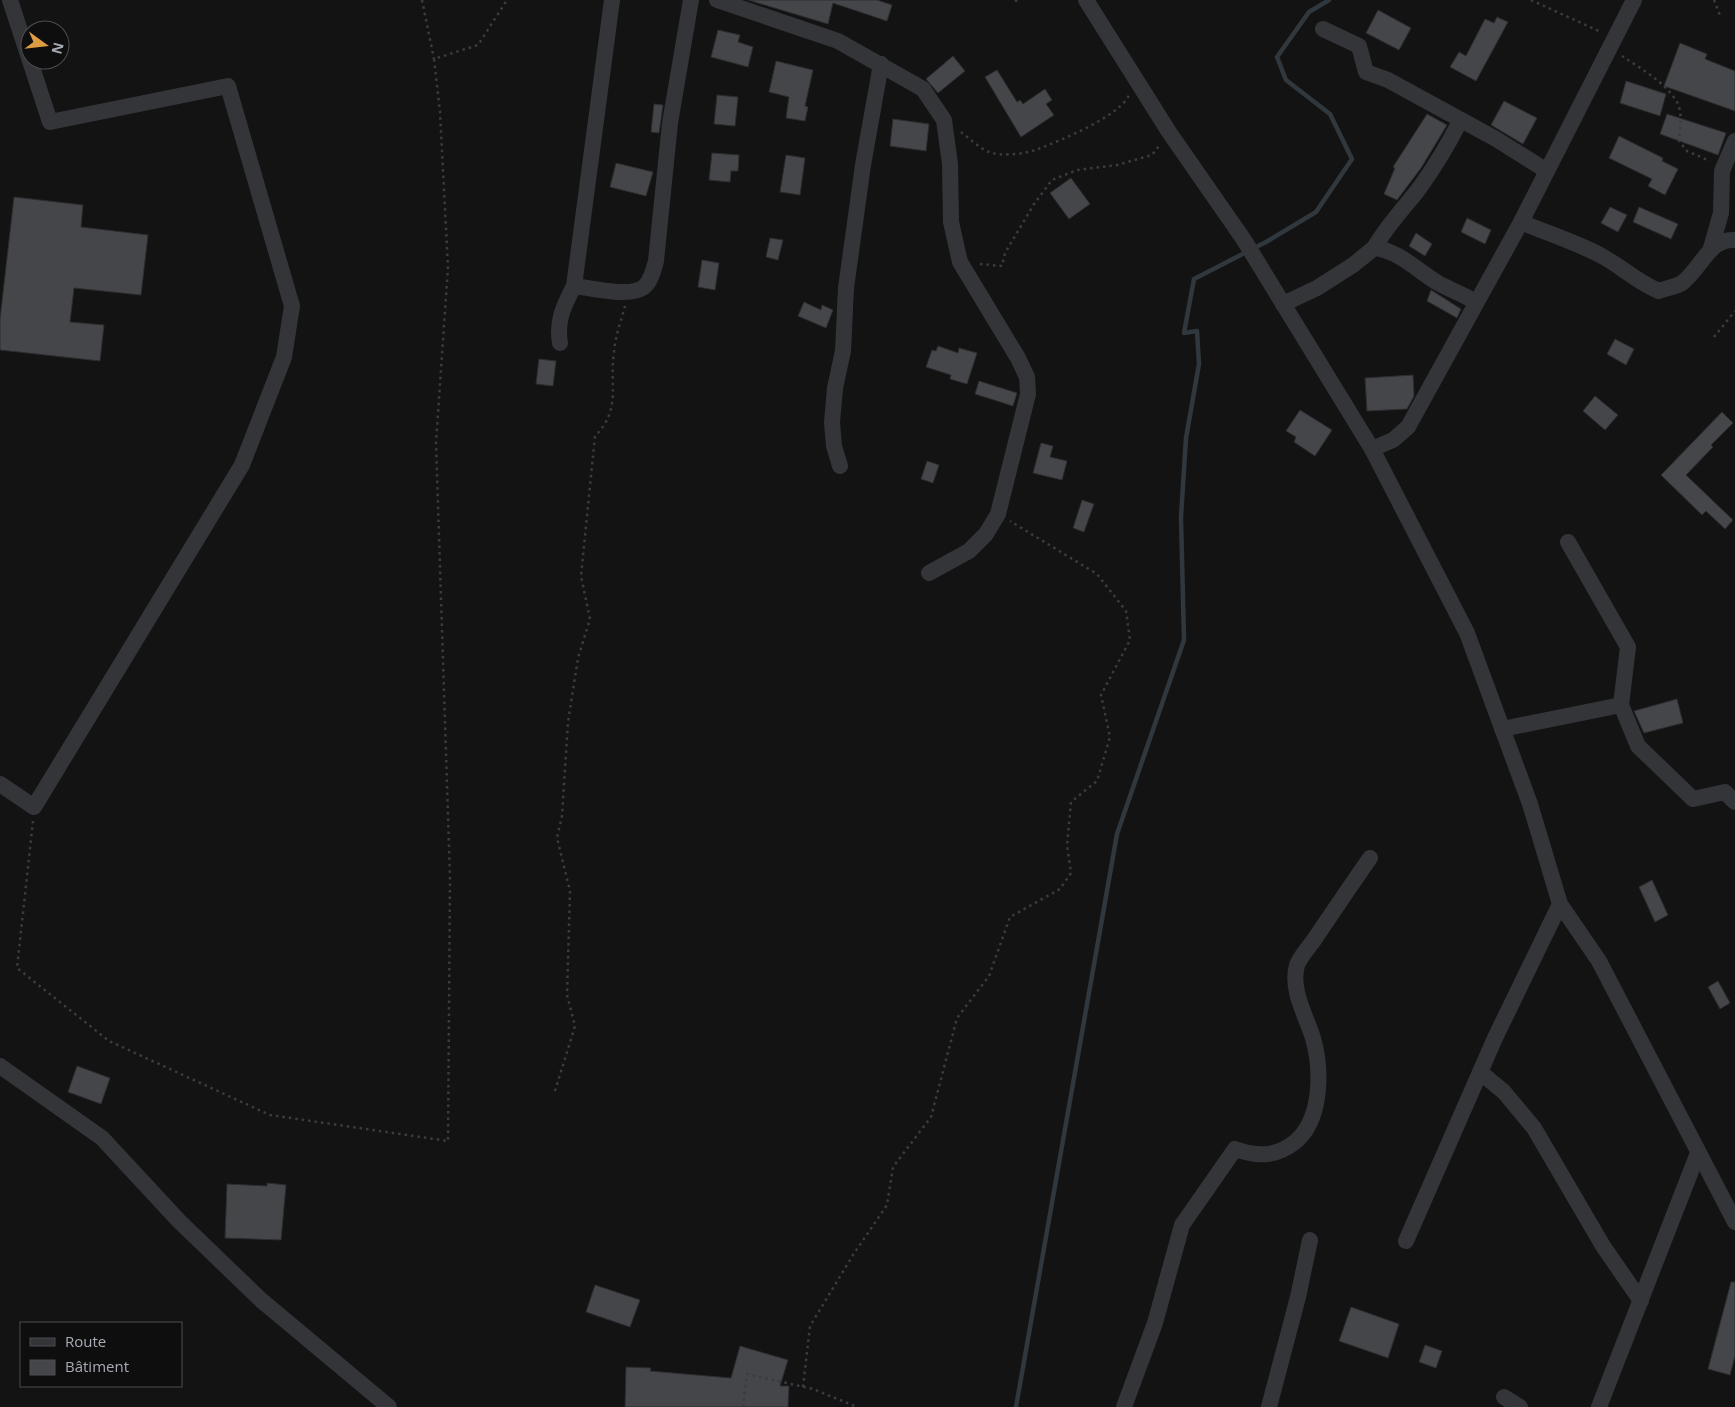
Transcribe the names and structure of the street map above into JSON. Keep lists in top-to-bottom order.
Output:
{
  "legend": ["Route", "Bâtiment"],
  "north": "right"
}
